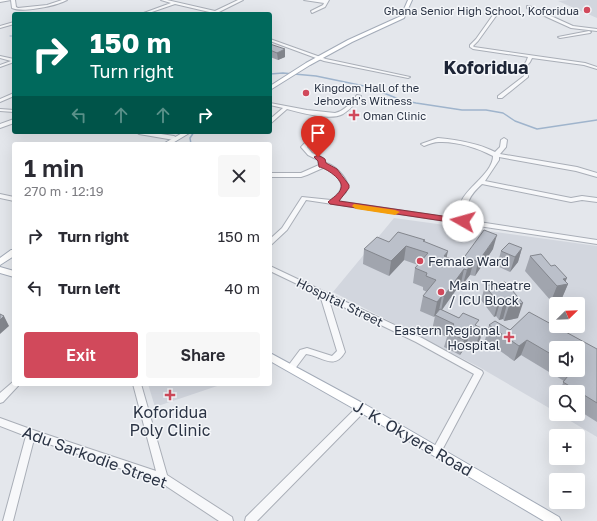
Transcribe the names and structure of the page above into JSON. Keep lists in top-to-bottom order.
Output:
{
  "streets": {
    "main road": ["J. K. Okyere Road"],
    "street": ["Hospital Street", "Adu Sarkodie Street"]
  },
  "crossings": [
    ["Hospital Street", "J. K. Okyere Road"]
  ],
  "districts": ["Koforidua"],
  "places": {
    "other": [
      "Ghana Senior High School, Koforidua",
      "Kingdom Hall of the Jehovah's Witness",
      "Female Ward",
      "Main Theatre / ICU Block"
    ],
    "health": ["Oman Clinic", "Eastern Regional Hospital", "Koforidua Poly Clinic"]
  },
  "north": "top right",
  "page": {
    "turn": ["150 m", "Turn right"],
    "heading": ["1 min", "270 m · 12:19"],
    "list": [
      {
        "name": "Turn right",
        "value": "150 m"
      },
      {
        "name": "Turn left",
        "value": "40 m"
      }
    ],
    "map_buttons": ["+", "−"],
    "buttons": ["Exit", "Share"]
  }
}
